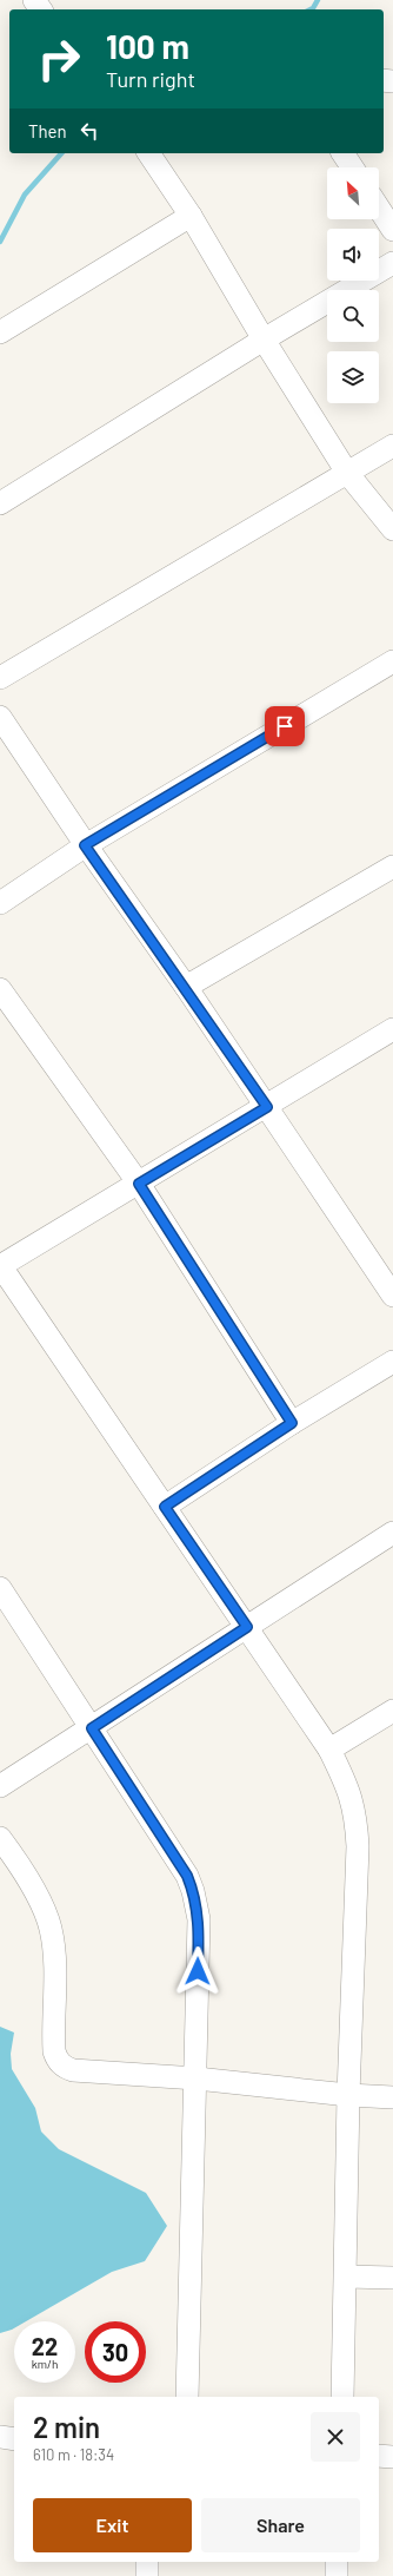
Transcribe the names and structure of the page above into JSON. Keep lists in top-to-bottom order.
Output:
{
  "north": "top left",
  "page": {
    "turn": ["100 m", "Turn right"],
    "then": "Then",
    "speed": "22 km/h",
    "limit": "30",
    "heading": ["2 min", "610 m · 18:34"],
    "buttons": ["Exit", "Share"]
  }
}
